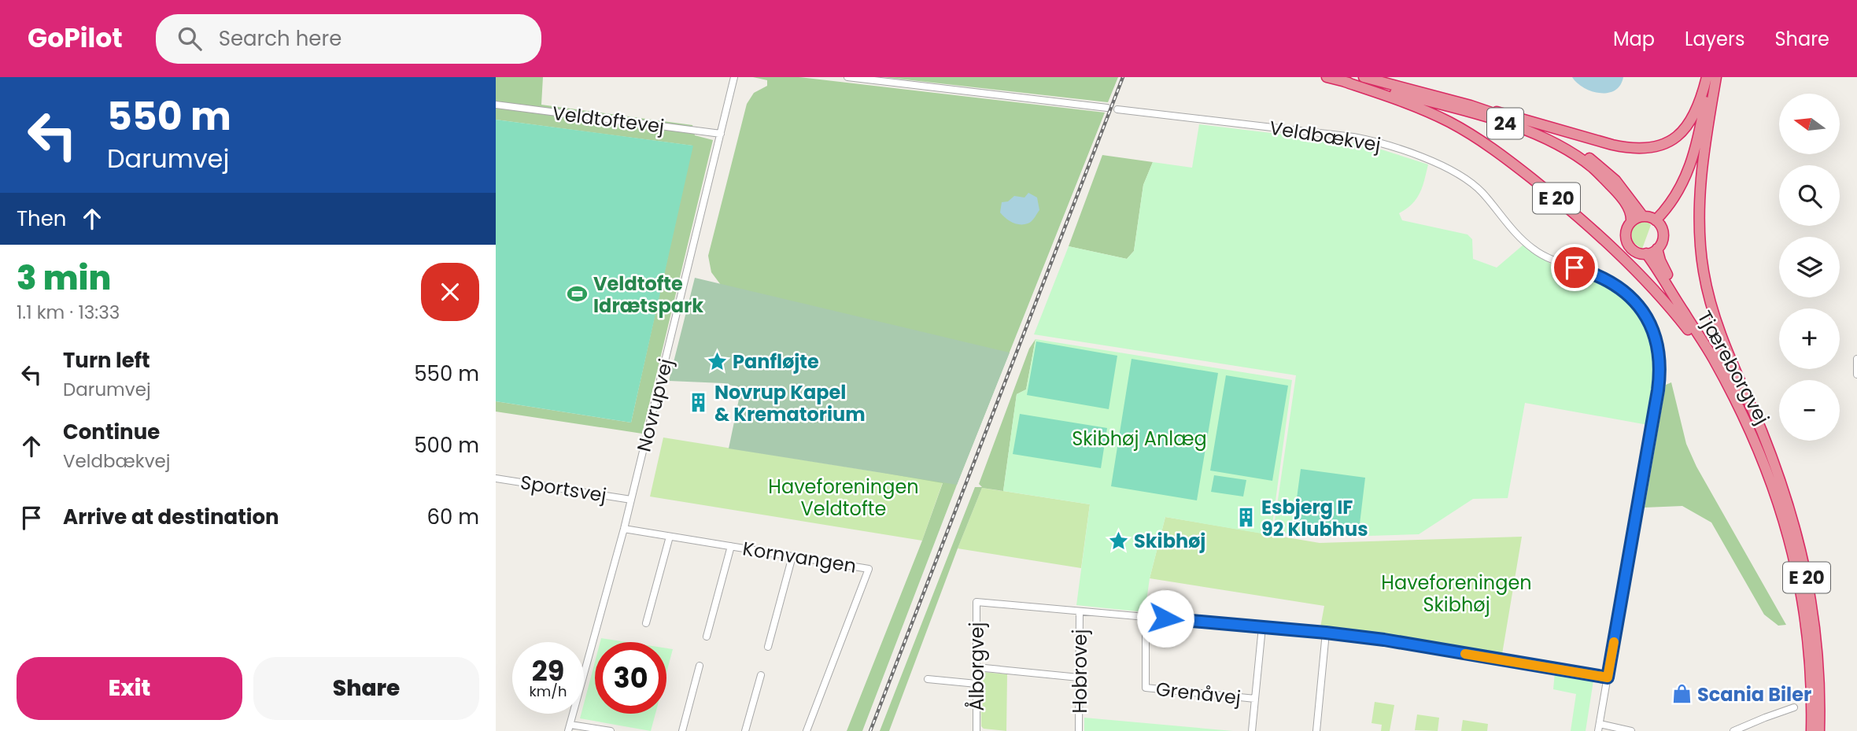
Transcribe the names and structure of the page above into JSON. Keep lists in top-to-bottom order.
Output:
{
  "streets": {
    "highway": ["24", "E 20", "Tjæreborgvej"],
    "street": [
      "Veldtoftevej",
      "Veldbækvej",
      "Novrupvej",
      "Sportsvej",
      "Kornvangen",
      "Ålborgvej",
      "Hobrovej",
      "Grenåvej"
    ]
  },
  "crossings": [
    ["Veldtoftevej", "Novrupvej"],
    ["24", "E 20"],
    ["24", "Tjæreborgvej"],
    ["E 20", "Tjæreborgvej"],
    ["Novrupvej", "Sportsvej"],
    ["Novrupvej", "Kornvangen"],
    ["Ålborgvej", "Hobrovej"]
  ],
  "parks": ["Skibhøj Anlæg", "Haveforeningen Veldtofte", "Haveforeningen Skibhøj"],
  "places": {
    "sports": ["Veldtofte Idrætspark"],
    "place": ["Panfløjte", "Skibhøj"],
    "building": ["Novrup Kapel & Krematorium", "Esbjerg IF 92 Klubhus"],
    "shop": ["Scania Biler"]
  },
  "north": "left",
  "page": {
    "header": "GoPilot",
    "search": "Search here",
    "nav": ["Map", "Layers", "Share"],
    "turn": ["550 m", "Darumvej"],
    "map_buttons": ["+", "−"],
    "then": "Then",
    "heading": ["3 min", "1.1 km · 13:33"],
    "list": [
      {
        "name": "Turn left",
        "note": "Darumvej",
        "value": "550 m"
      },
      {
        "name": "Continue",
        "note": "Veldbækvej",
        "value": "500 m"
      },
      {
        "name": "Arrive at destination",
        "value": "60 m"
      }
    ],
    "speed": "29 km/h",
    "limit": "30",
    "buttons": ["Exit", "Share"]
  }
}
